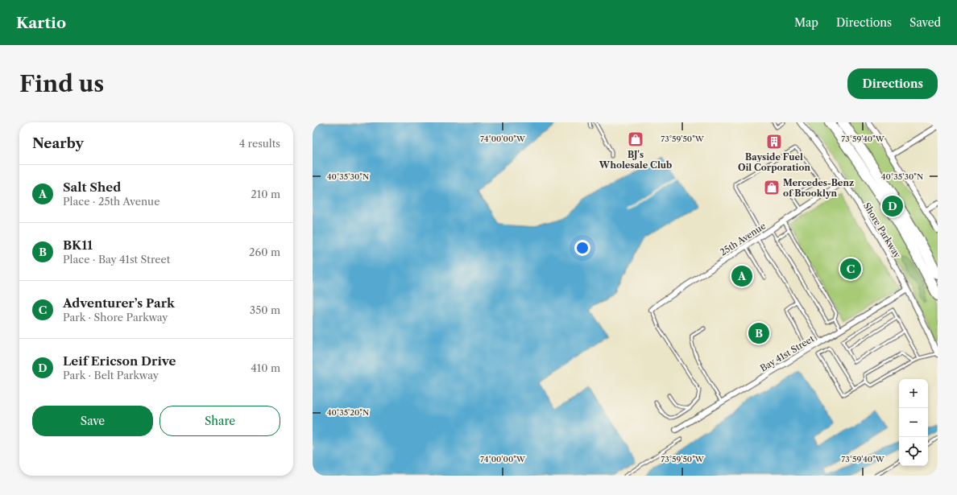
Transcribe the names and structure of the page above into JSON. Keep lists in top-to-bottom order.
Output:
{
  "streets": {
    "street": ["Shore Parkway", "25th Avenue", "Bay 41st Street"]
  },
  "crossings": [
    ["Shore Parkway", "25th Avenue"],
    ["Shore Parkway", "Bay 41st Street"]
  ],
  "places": {
    "shop": ["BJ's Wholesale Club", "Mercedes-Benz of Brooklyn"],
    "building": ["Bayside Fuel Oil Corporation"]
  },
  "page": {
    "header": "Kartio",
    "nav": ["Map", "Directions", "Saved"],
    "buttons": [
      "Directions",
      ["Save", "Share"]
    ],
    "title": "Find us",
    "heading": ["Nearby", "4 results"],
    "list": [
      {
        "mark": "A",
        "name": "Salt Shed",
        "note": "Place · 25th Avenue",
        "value": "210 m"
      },
      {
        "mark": "B",
        "name": "BK11",
        "note": "Place · Bay 41st Street",
        "value": "260 m"
      },
      {
        "mark": "C",
        "name": "Adventurer’s Park",
        "note": "Park · Shore Parkway",
        "value": "350 m"
      },
      {
        "mark": "D",
        "name": "Leif Ericson Drive",
        "note": "Park · Belt Parkway",
        "value": "410 m"
      }
    ],
    "pins": [
      "D",
      "C",
      "A",
      "B"
    ],
    "map_buttons": ["+", "−"]
  },
  "coordinates": [
    "74°00'00\"W",
    "73°59'50\"W",
    "73°59'40\"W",
    "40°35'30\"N",
    "40°35'20\"N"
  ]
}
